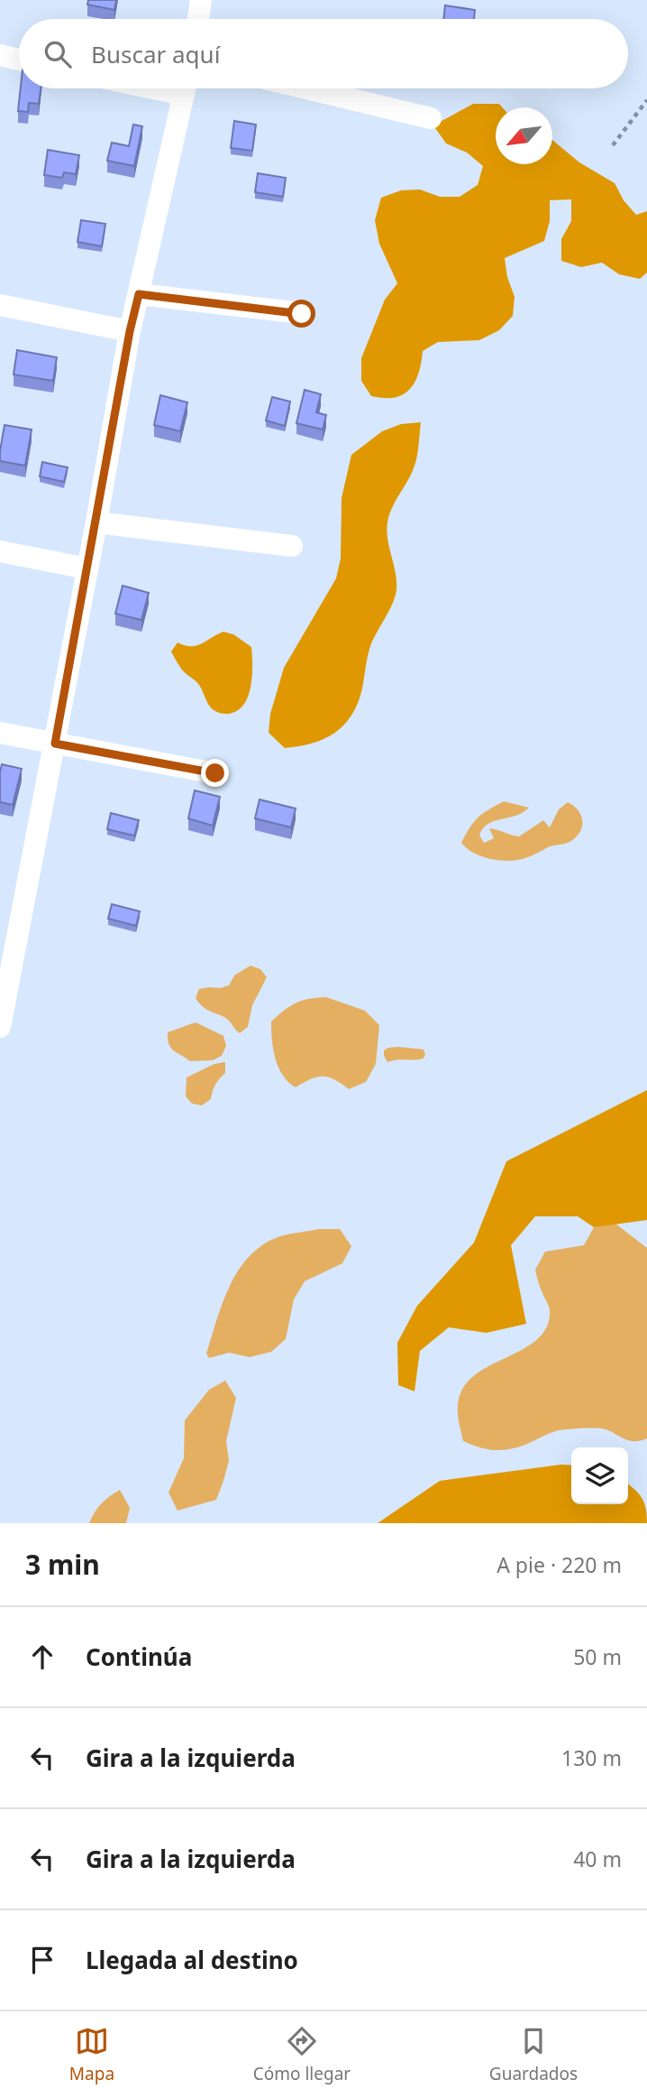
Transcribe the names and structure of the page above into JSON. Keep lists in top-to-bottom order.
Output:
{
  "north": "bottom left",
  "page": {
    "search": "Buscar aquí",
    "heading": ["3 min", "A pie · 220 m"],
    "list": [
      ["Continúa", "50 m"],
      ["Gira a la izquierda", "130 m"],
      ["Gira a la izquierda", "40 m"],
      "Llegada al destino"
    ],
    "nav": ["Mapa", "Cómo llegar", "Guardados"]
  }
}
